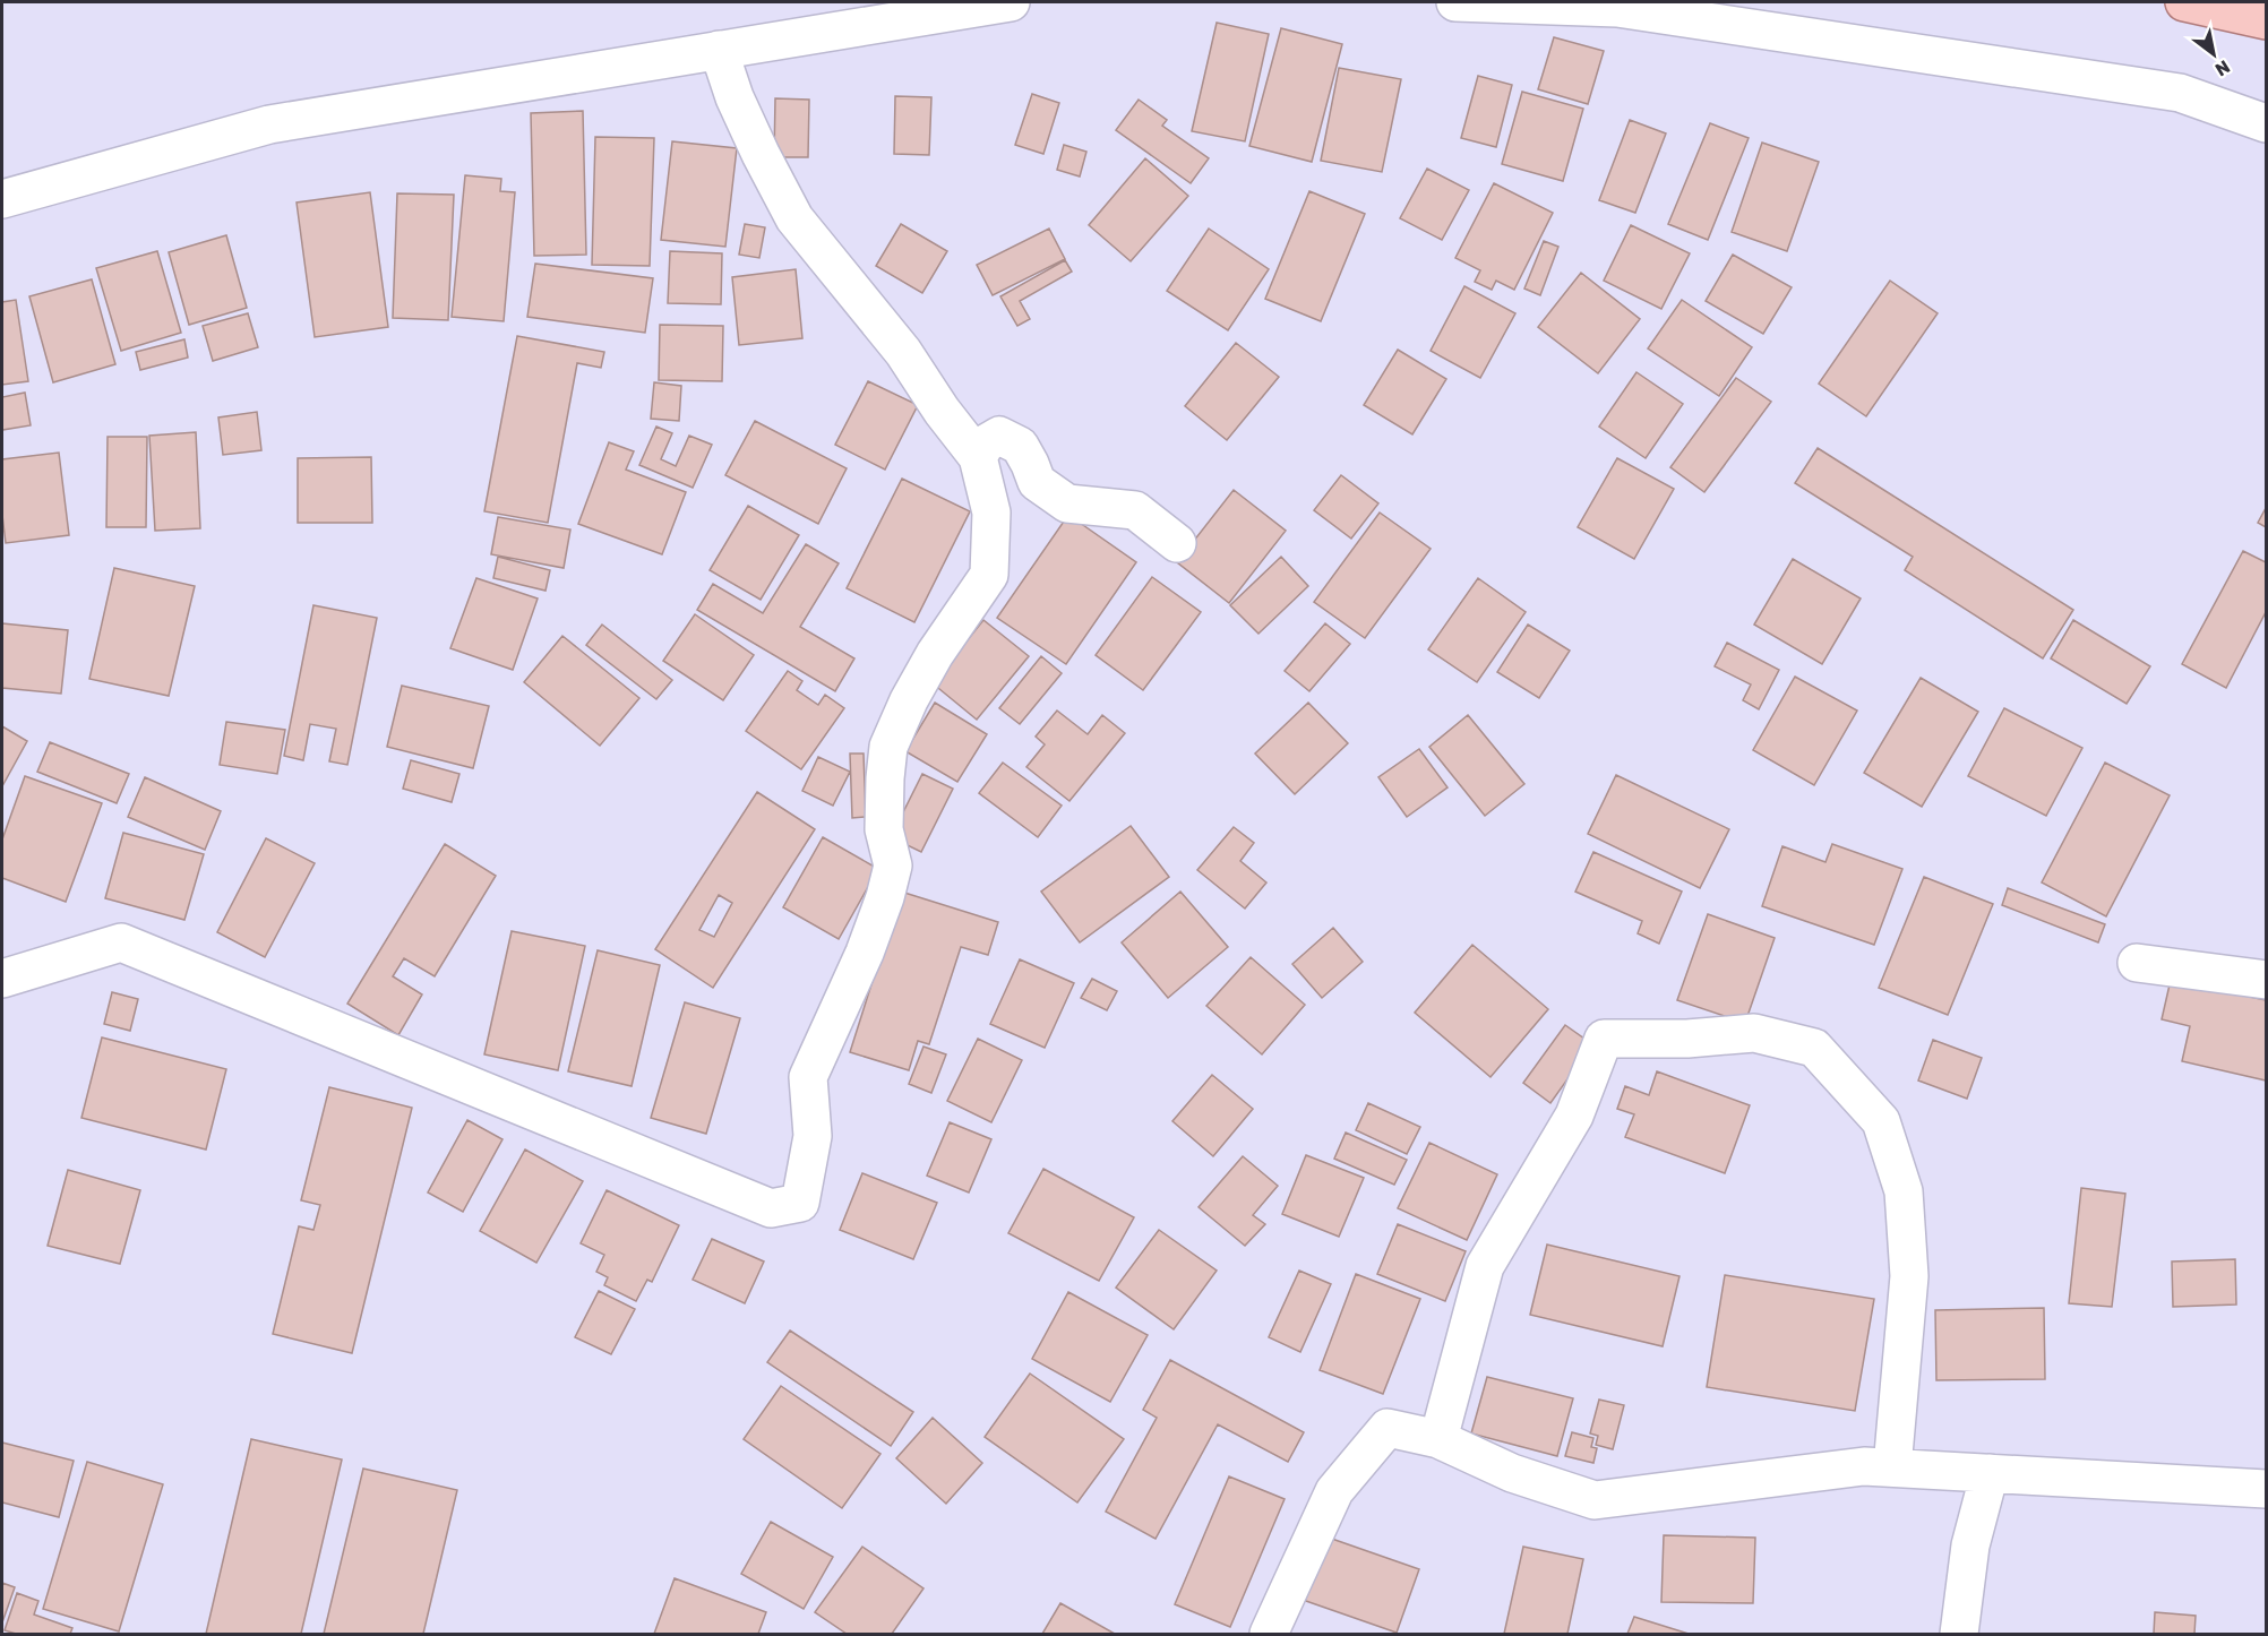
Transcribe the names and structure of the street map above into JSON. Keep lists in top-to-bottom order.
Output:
{
  "north": "bottom right"
}
